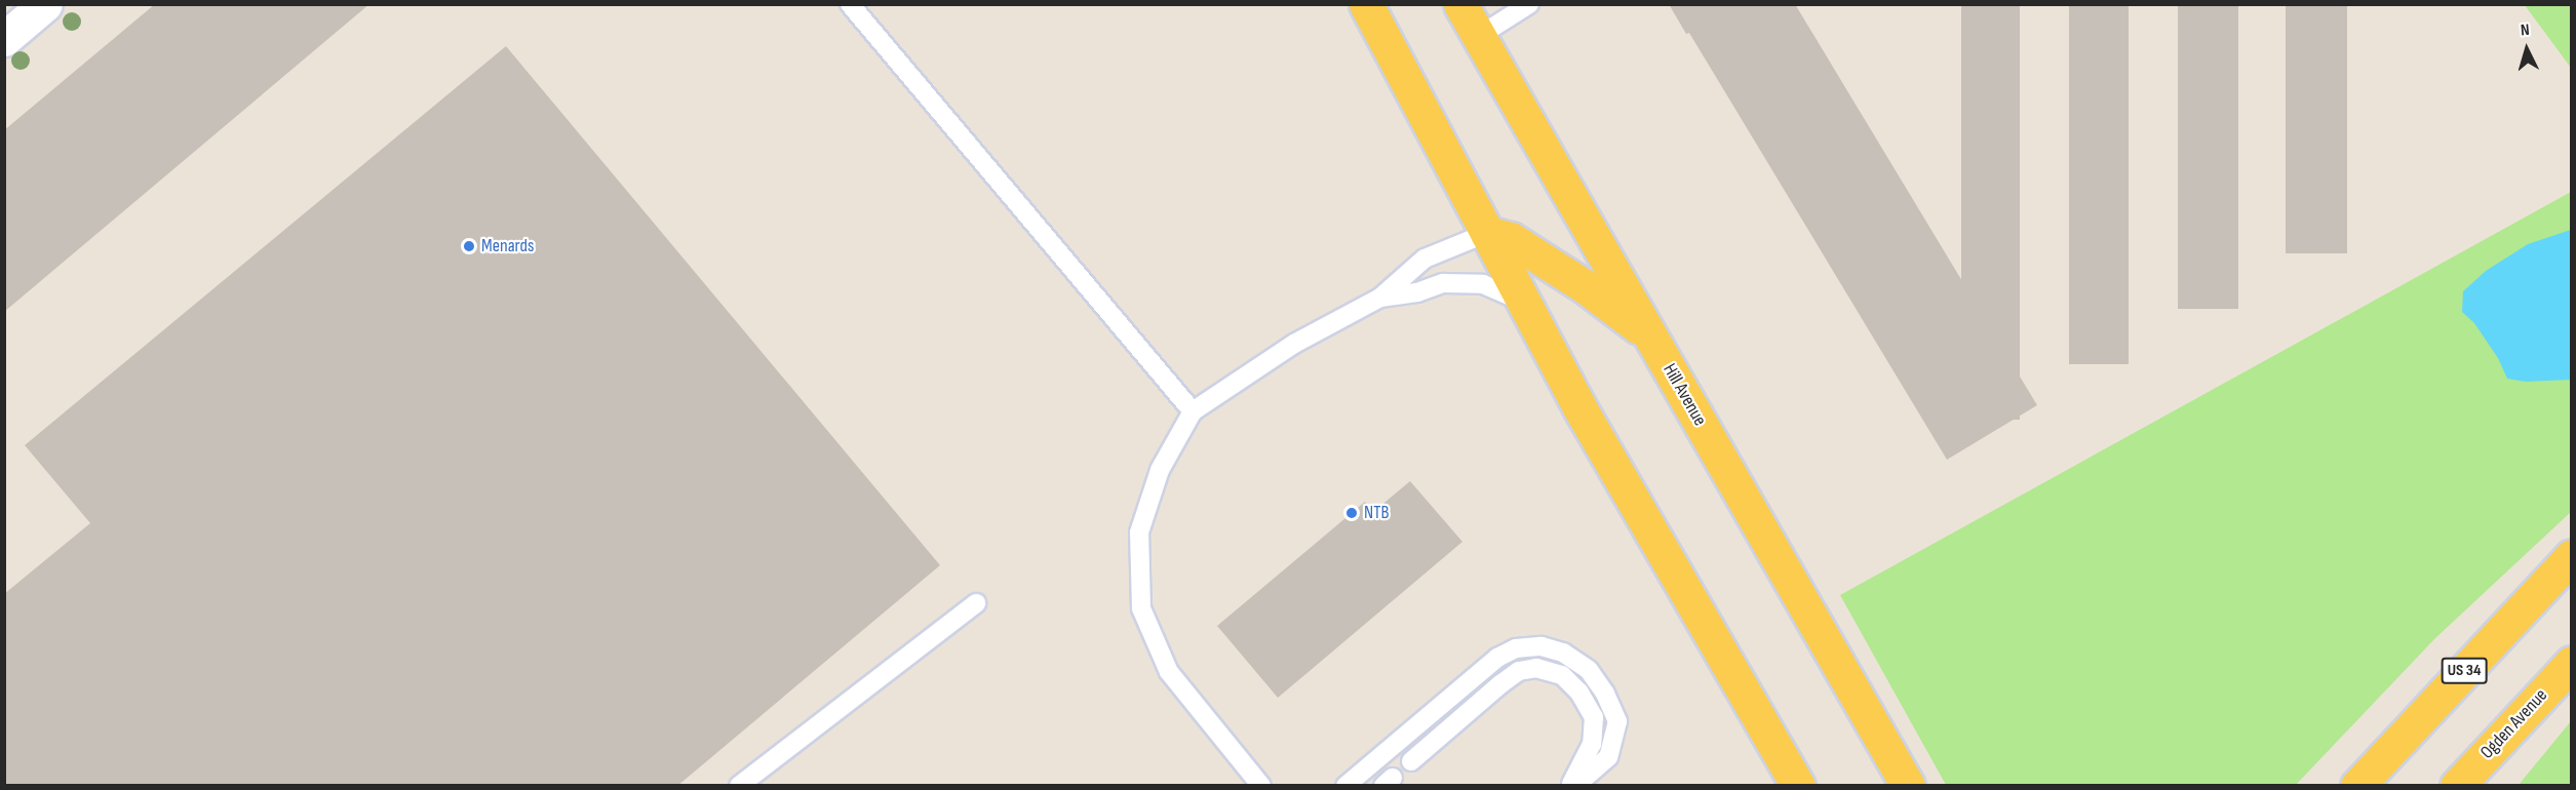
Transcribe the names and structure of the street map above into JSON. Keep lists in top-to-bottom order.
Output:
{
  "streets": {
    "main road": ["Hill Avenue", "US 34", "Ogden Avenue"]
  },
  "places": ["Menards", "NTB"],
  "north": "top"
}
